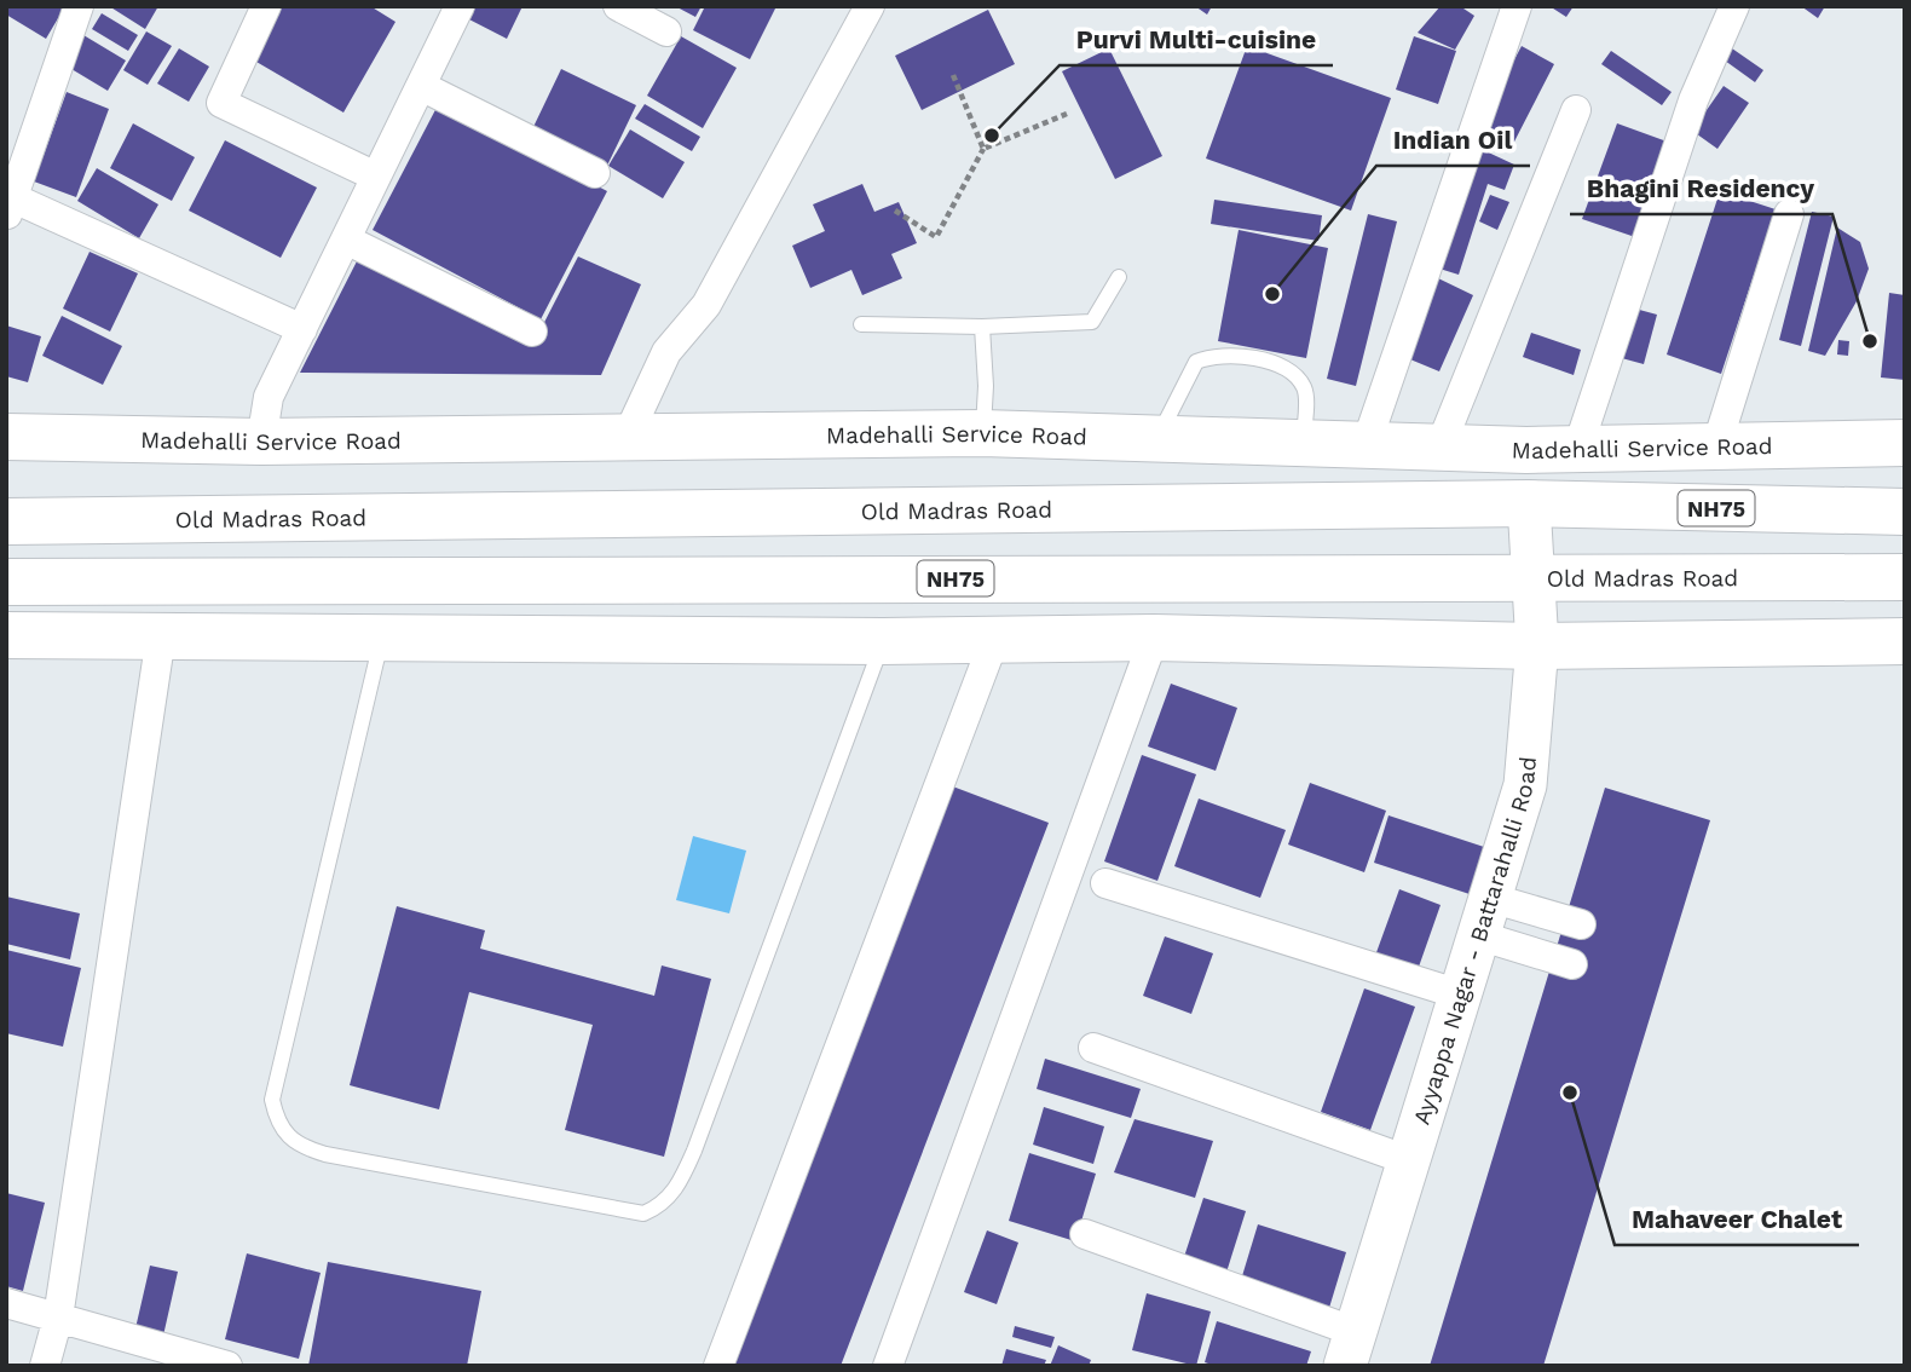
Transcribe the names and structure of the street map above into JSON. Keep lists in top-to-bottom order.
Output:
{
  "streets": {
    "main road": [
      "Madehalli Service Road",
      "NH75",
      "Old Madras Road",
      "Ayyappa Nagar - Battarahalli Road"
    ]
  },
  "crossings": [
    ["Old Madras Road", "Ayyappa Nagar - Battarahalli Road"]
  ],
  "places": [
    "Purvi Multi-cuisine",
    "Indian Oil",
    "Bhagini Residency",
    "Mahaveer Chalet"
  ]
}
